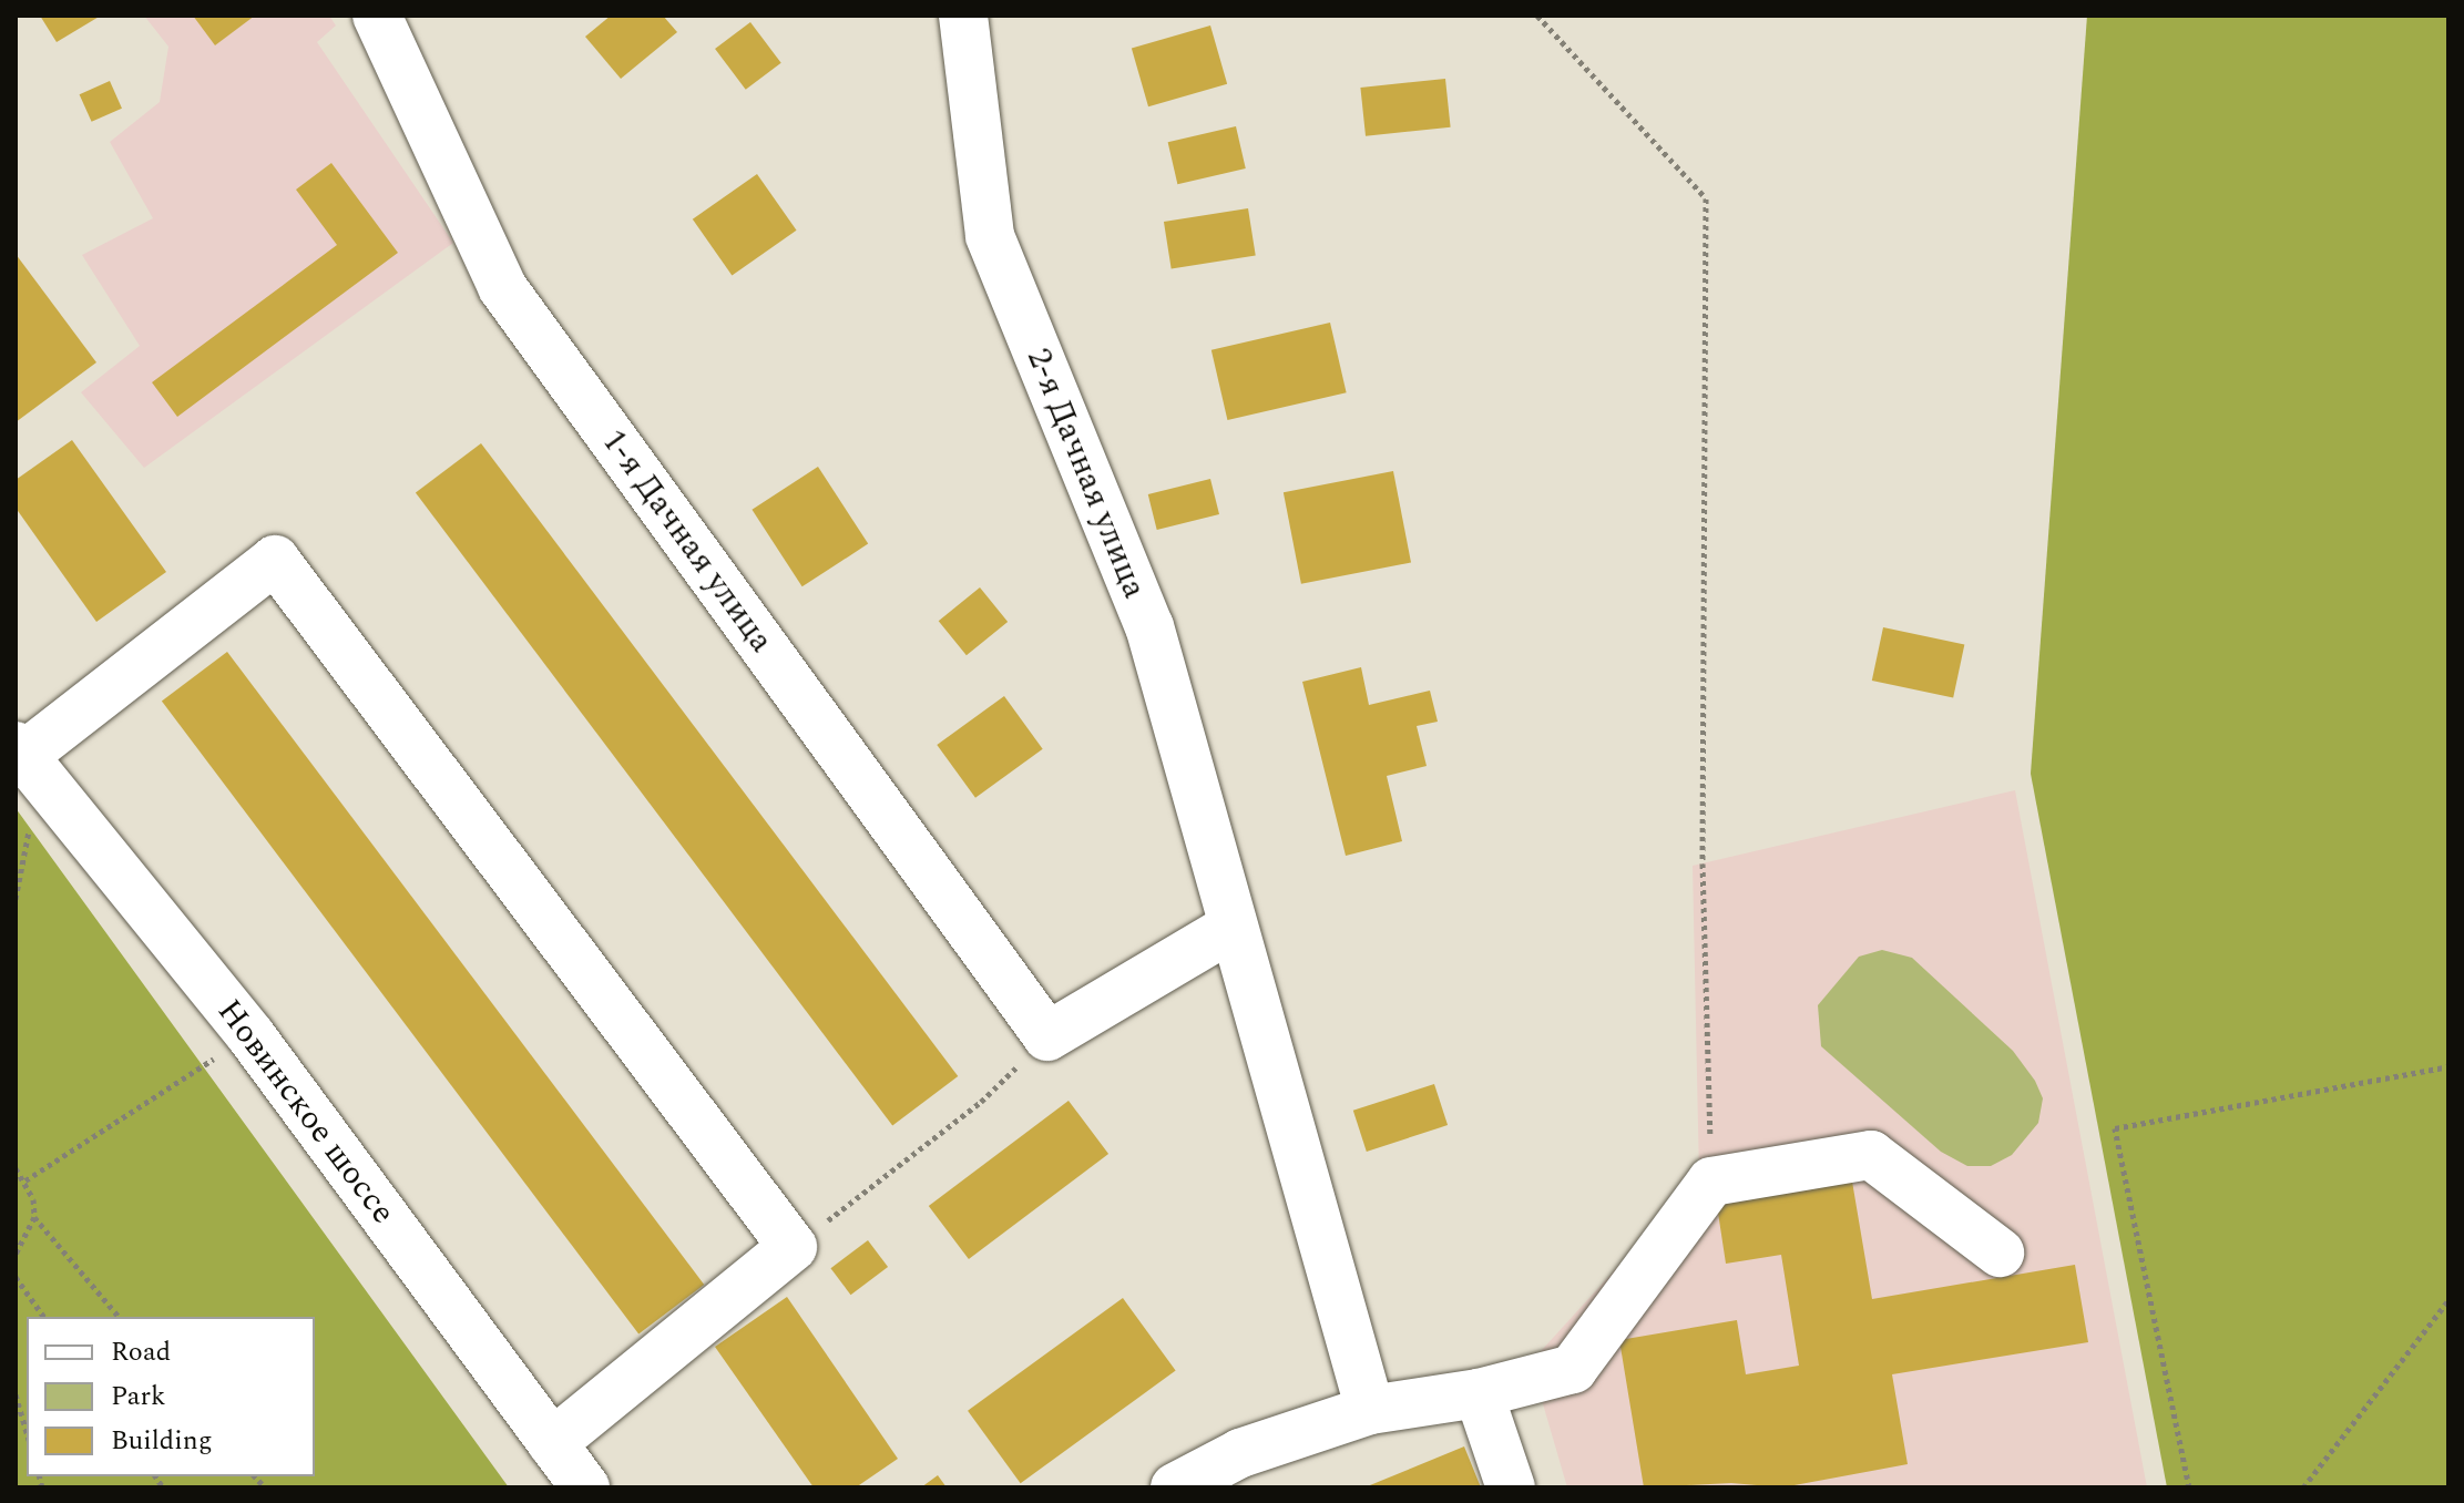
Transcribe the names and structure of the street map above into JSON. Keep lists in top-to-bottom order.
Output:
{
  "streets": {
    "street": ["2-я Дачная улица", "1-я Дачная улица", "Новинское шоссе"]
  },
  "crossings": [
    ["2-я Дачная улица", "1-я Дачная улица"]
  ],
  "legend": ["Road", "Park", "Building"]
}
